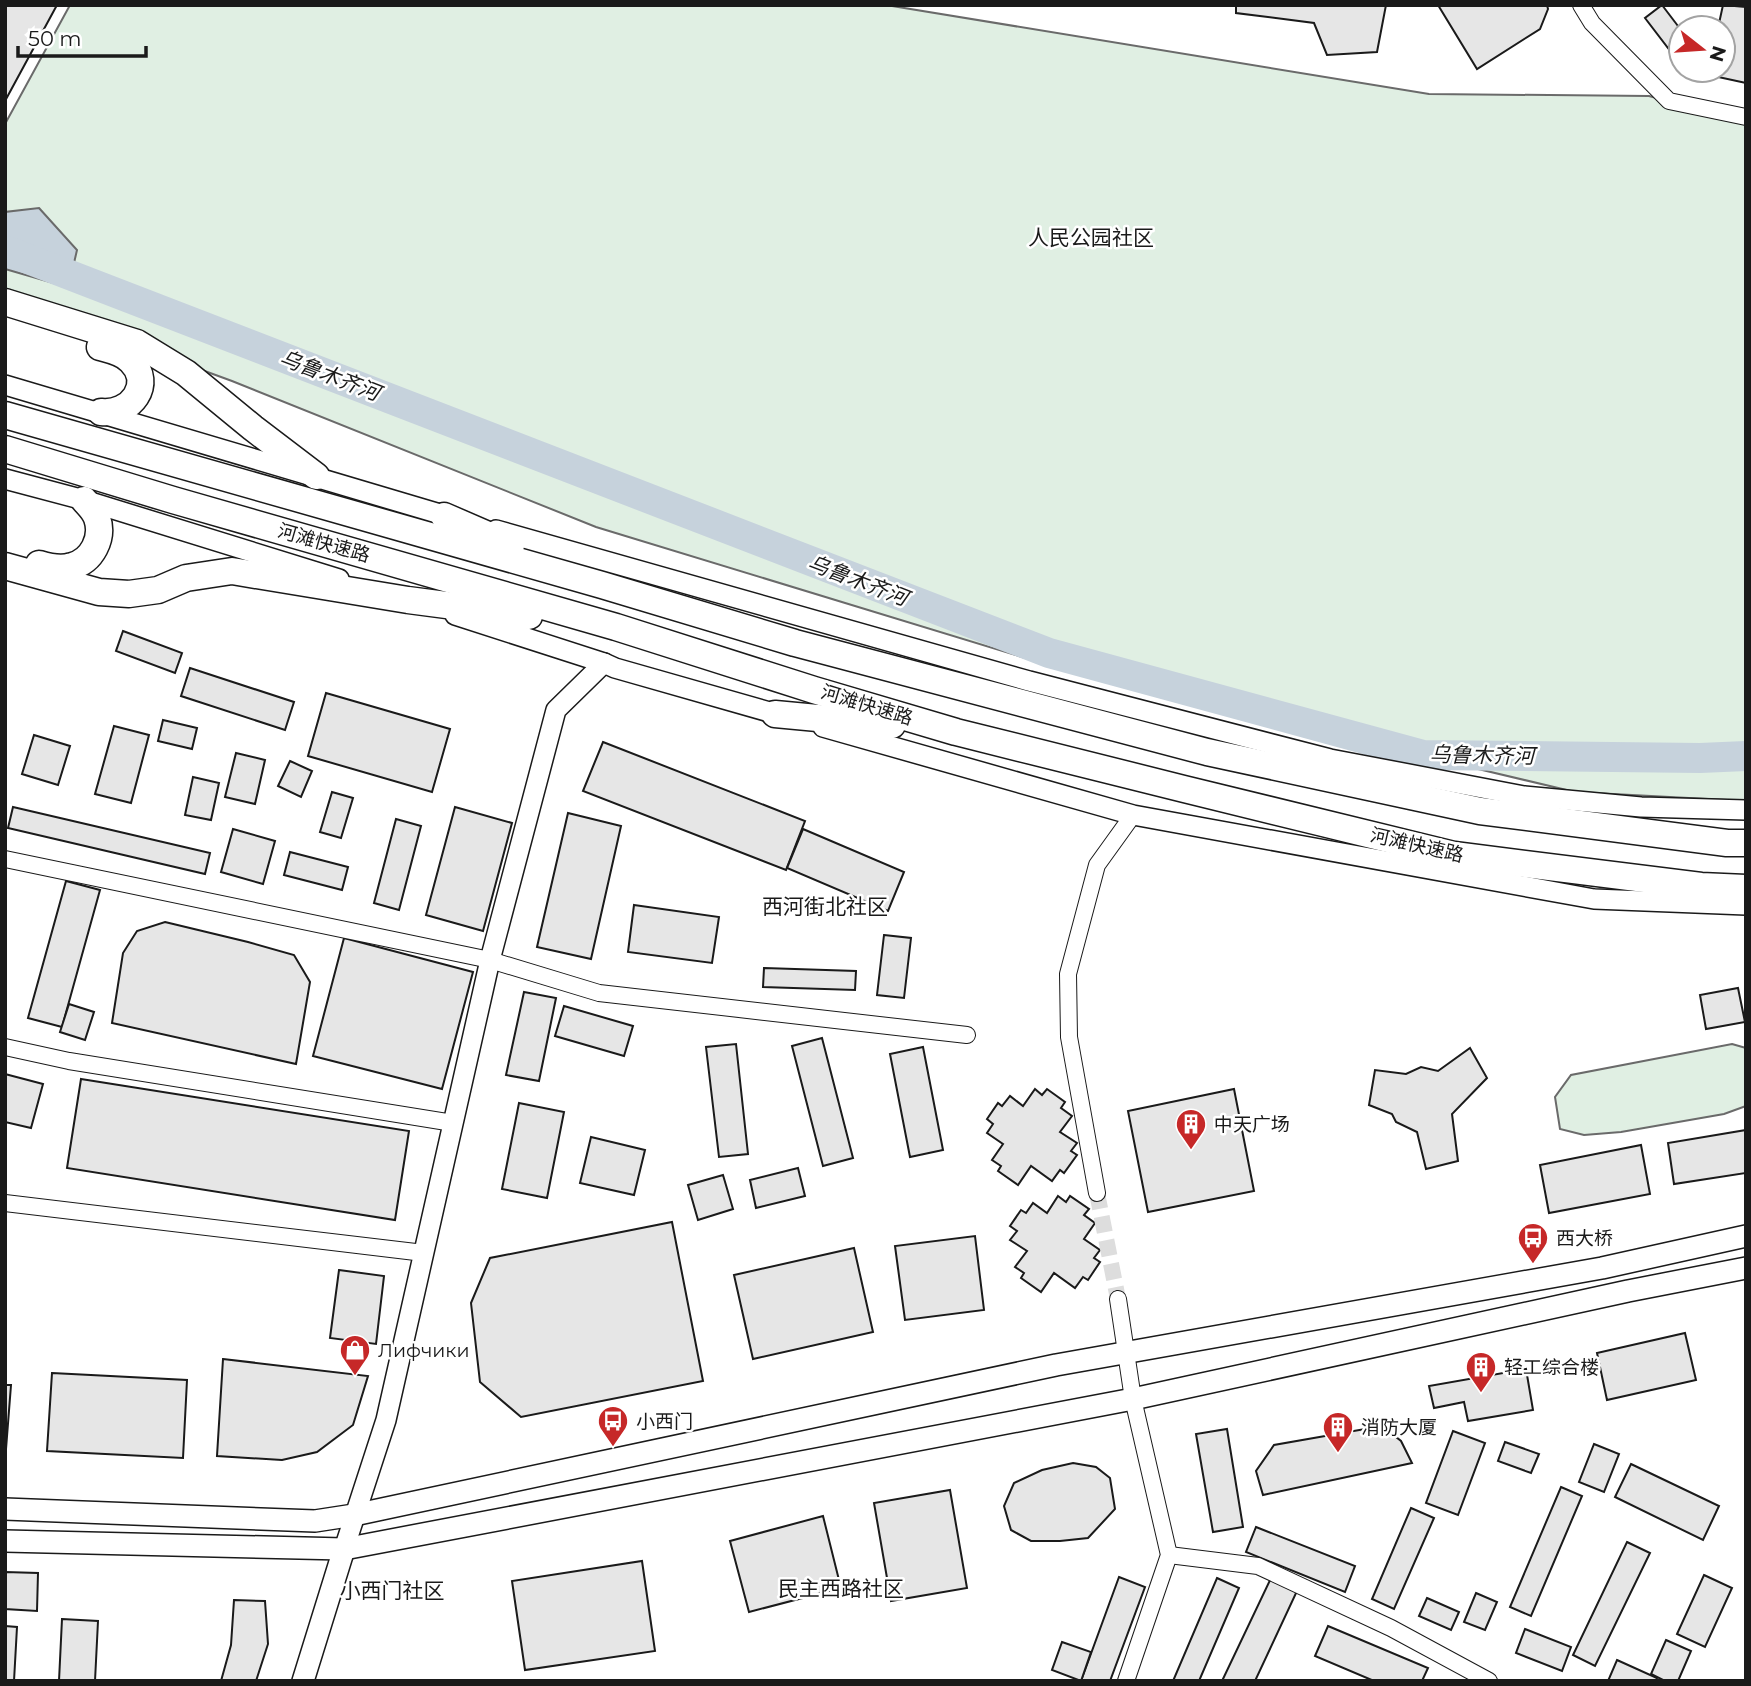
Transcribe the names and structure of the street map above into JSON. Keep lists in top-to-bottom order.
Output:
{
  "streets": {
    "highway": ["河滩快速路"]
  },
  "districts": [
    "人民公园社区",
    "西河街北社区",
    "民主西路社区",
    "小西门社区"
  ],
  "water": ["乌鲁木齐河"],
  "places": {
    "building": ["中天广场", "轻工综合楼", "消防大厦"],
    "bus stop": ["西大桥", "小西门"],
    "shop": ["Лифчики"]
  },
  "scale_bar": "50 m",
  "north": "right"
}
